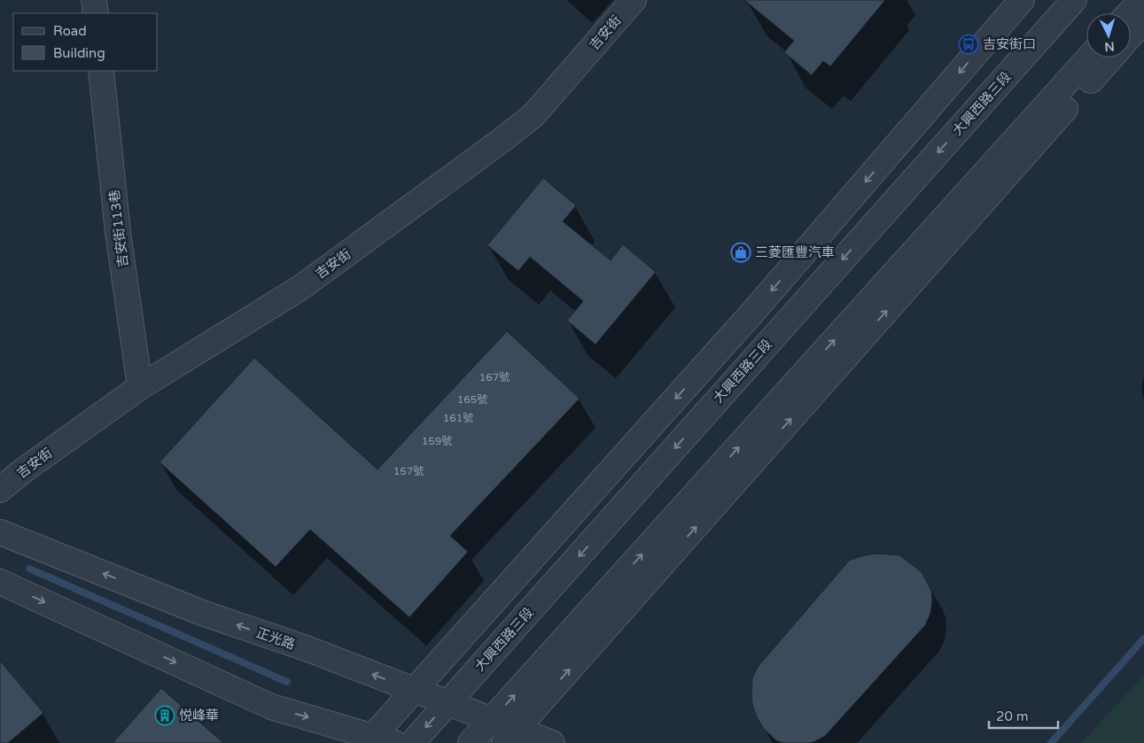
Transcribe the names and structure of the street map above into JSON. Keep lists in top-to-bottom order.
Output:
{
  "streets": {
    "street": [
      "吉安街",
      "大興西路三段",
      "吉安街113巷",
      "正光路"
    ]
  },
  "crossings": [
    ["吉安街", "吉安街113巷"],
    ["大興西路三段", "正光路"]
  ],
  "places": {
    "bus stop": ["吉安街口"],
    "shop": ["三菱匯豐汽車"],
    "building": ["悦峰華"]
  },
  "house_numbers": [
    "167號",
    "165號",
    "161號",
    "159號",
    "157號"
  ],
  "legend": ["Road", "Building"],
  "scale_bar": "20 m",
  "north": "bottom"
}
